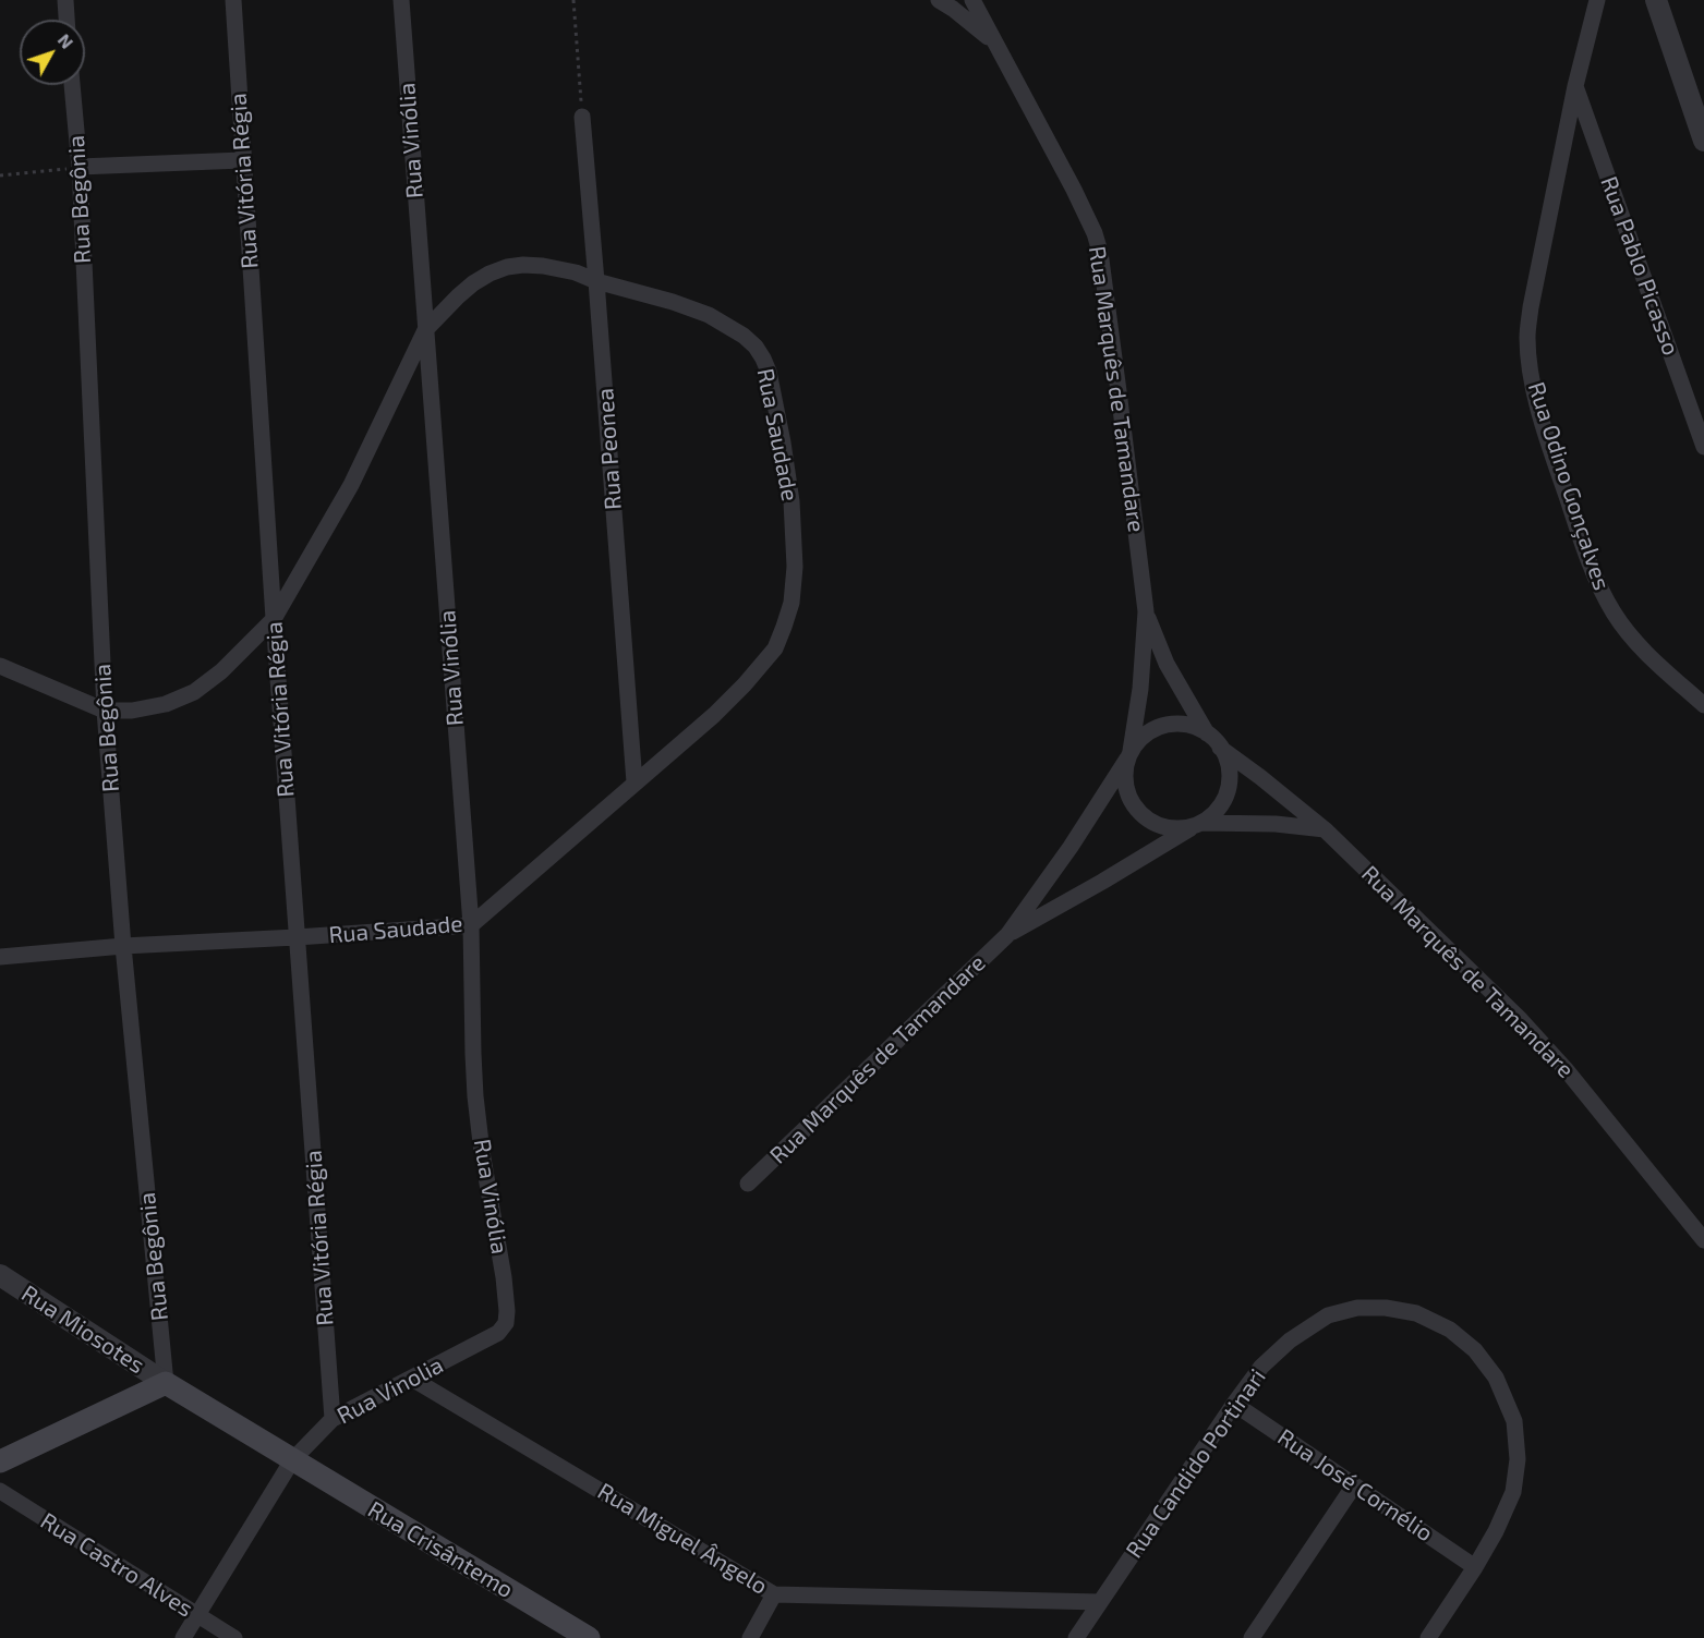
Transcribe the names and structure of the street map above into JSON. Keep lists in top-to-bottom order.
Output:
{
  "streets": {
    "main road": ["Rua Crisântemo"],
    "street": [
      "Rua Vinólia",
      "Rua Vitória Régia",
      "Rua Begônia",
      "Rua Pablo Picasso",
      "Rua Marquês de Tamandare",
      "Rua Saudade",
      "Rua Peonea",
      "Rua Odino Gonçalves",
      "Rua Miosotes",
      "Rua Vinolia",
      "Rua Candido Portinari",
      "Rua José Cornélio",
      "Rua Miguel Ângelo",
      "Rua Castro Alves"
    ]
  },
  "crossings": [
    ["Rua Vinólia", "Rua Saudade"],
    ["Rua Vinólia", "Rua Vinolia"],
    ["Rua Vitória Régia", "Rua Saudade"],
    ["Rua Vitória Régia", "Rua Vinolia"],
    ["Rua Begônia", "Rua Saudade"],
    ["Rua Begônia", "Rua Miosotes"],
    ["Rua Begônia", "Rua Crisântemo"],
    ["Rua Pablo Picasso", "Rua Odino Gonçalves"],
    ["Rua Saudade", "Rua Peonea"],
    ["Rua Miosotes", "Rua Crisântemo"],
    ["Rua Vinolia", "Rua Miguel Ângelo"],
    ["Rua Vinolia", "Rua Crisântemo"],
    ["Rua Vinolia", "Rua Castro Alves"],
    ["Rua Candido Portinari", "Rua José Cornélio"],
    ["Rua Candido Portinari", "Rua Miguel Ângelo"]
  ],
  "north": "top right"
}
